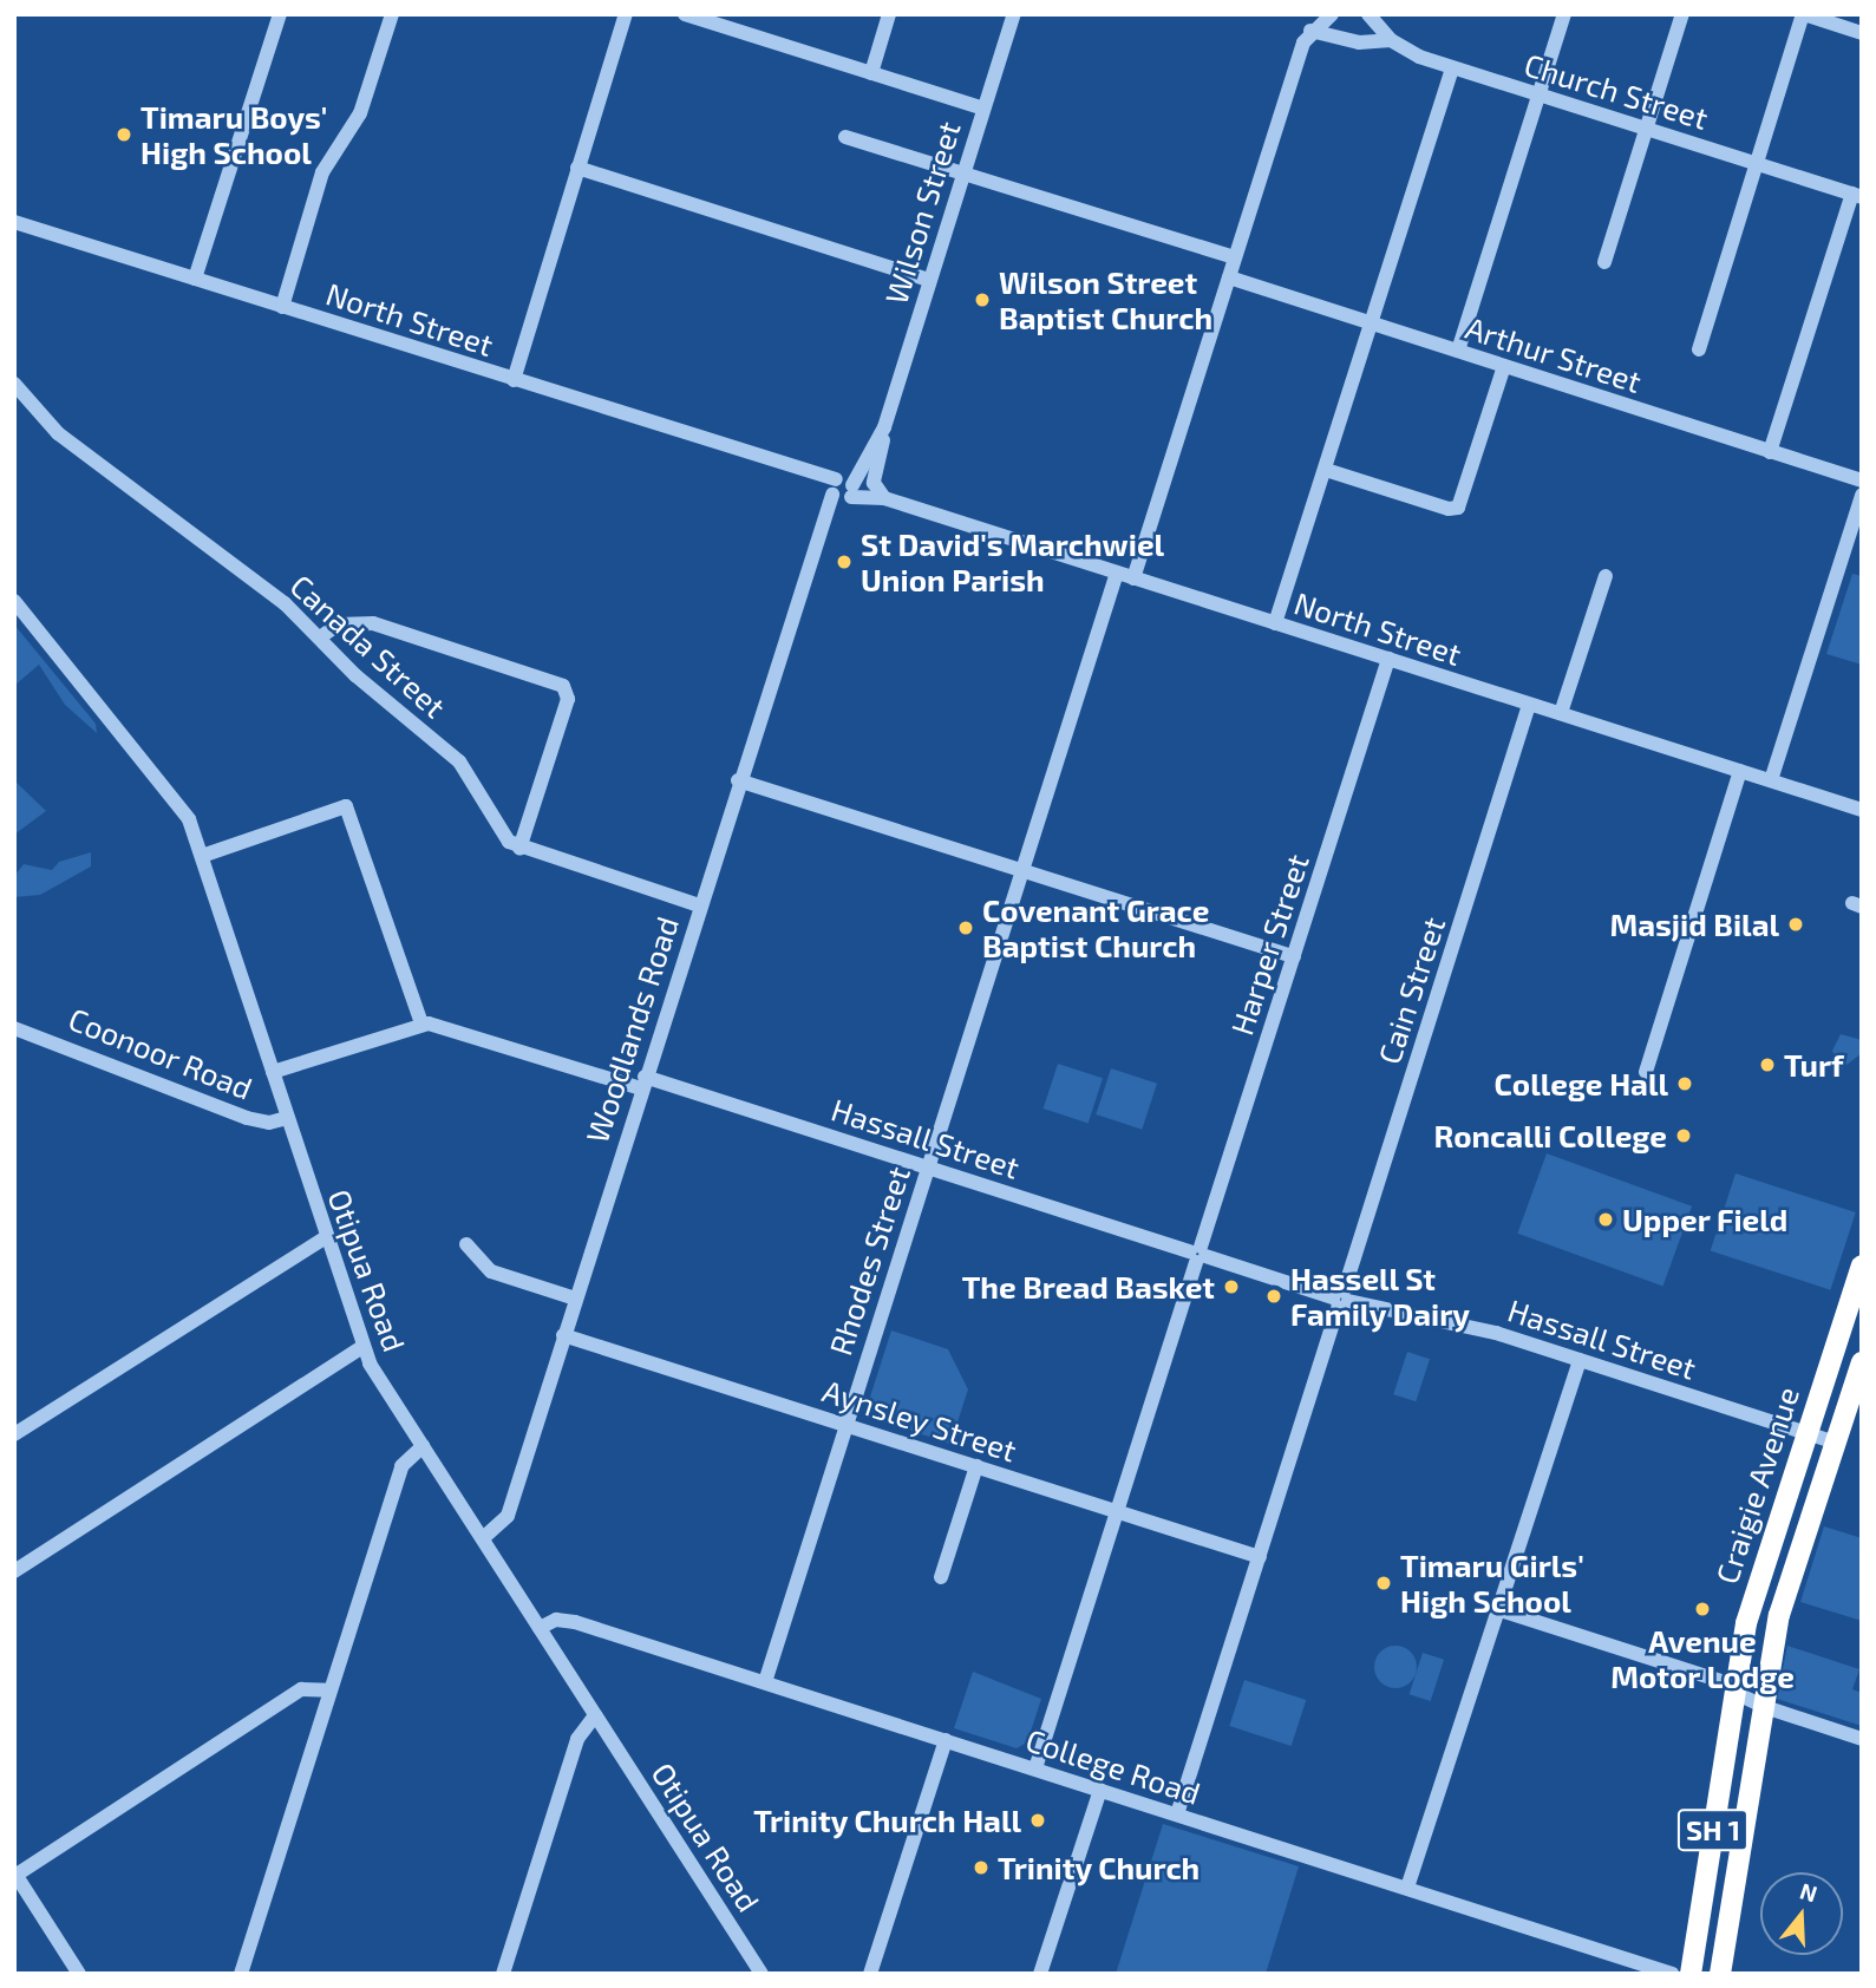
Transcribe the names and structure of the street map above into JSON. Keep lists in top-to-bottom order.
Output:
{
  "streets": {
    "highway": ["Craigie Avenue", "SH 1"],
    "street": [
      "Church Street",
      "Wilson Street",
      "North Street",
      "Arthur Street",
      "Canada Street",
      "Harper Street",
      "Cain Street",
      "Woodlands Road",
      "Coonoor Road",
      "Hassall Street",
      "Rhodes Street",
      "Otipua Road",
      "Aynsley Street",
      "College Road"
    ]
  },
  "crossings": [
    ["Wilson Street", "North Street"],
    ["Wilson Street", "Woodlands Road"],
    ["North Street", "Harper Street"],
    ["North Street", "Cain Street"],
    ["North Street", "Woodlands Road"],
    ["North Street", "Rhodes Street"],
    ["Canada Street", "Woodlands Road"],
    ["Harper Street", "Hassall Street"],
    ["Harper Street", "Aynsley Street"],
    ["Harper Street", "College Road"],
    ["Cain Street", "Hassall Street"],
    ["Cain Street", "Aynsley Street"],
    ["Cain Street", "College Road"],
    ["Woodlands Road", "Hassall Street"],
    ["Woodlands Road", "Otipua Road"],
    ["Woodlands Road", "Aynsley Street"],
    ["Coonoor Road", "Otipua Road"],
    ["Hassall Street", "Rhodes Street"],
    ["Hassall Street", "Craigie Avenue"],
    ["Rhodes Street", "Aynsley Street"],
    ["Rhodes Street", "College Road"],
    ["Otipua Road", "College Road"]
  ],
  "places": [
    "Timaru Boys' High School",
    "Wilson Street Baptist Church",
    "St David's Marchwiel Union Parish",
    "Masjid Bilal",
    "Covenant Grace Baptist Church",
    "Turf",
    "College Hall",
    "Roncalli College",
    "Upper Field",
    "The Bread Basket",
    "Hassell St Family Dairy",
    "Timaru Girls' High School",
    "Avenue Motor Lodge",
    "Trinity Church Hall",
    "Trinity Church"
  ],
  "north": "top"
}
